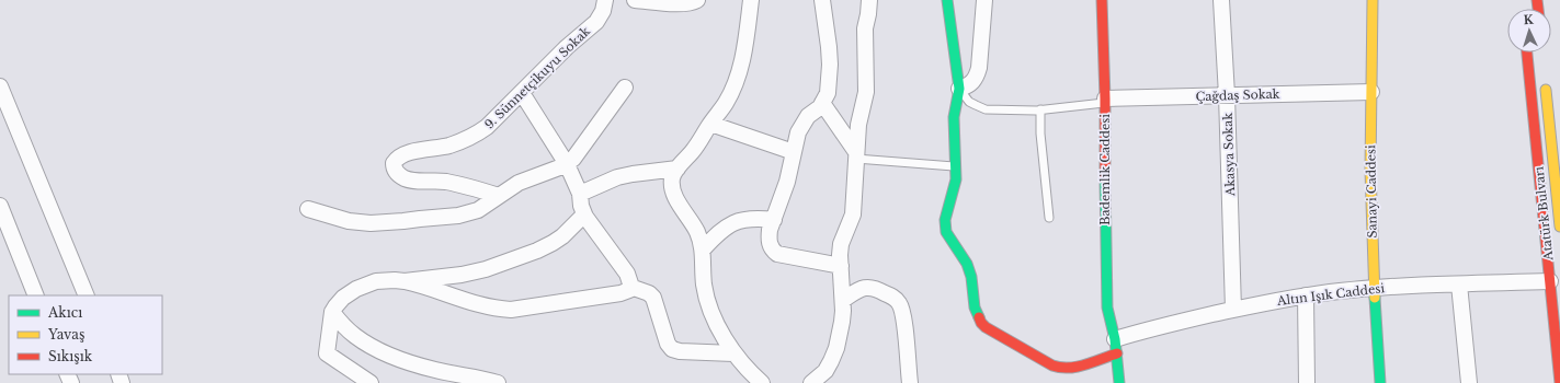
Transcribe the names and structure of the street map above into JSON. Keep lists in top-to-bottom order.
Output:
{
  "streets": {
    "street": [
      "9. Sünnetçikuyu Sokak",
      "Çağdaş Sokak",
      "Akasya Sokak",
      "Bademlik Caddesi",
      "Sanayi Caddesi",
      "Atatürk Bulvarı",
      "Altın Işık Caddesi"
    ]
  },
  "crossings": [
    ["Çağdaş Sokak", "Akasya Sokak"],
    ["Çağdaş Sokak", "Bademlik Caddesi"],
    ["Çağdaş Sokak", "Sanayi Caddesi"],
    ["Akasya Sokak", "Altın Işık Caddesi"],
    ["Bademlik Caddesi", "Altın Işık Caddesi"],
    ["Sanayi Caddesi", "Altın Işık Caddesi"],
    ["Atatürk Bulvarı", "Altın Işık Caddesi"]
  ],
  "legend": ["Akıcı", "Yavaş", "Sıkışık"],
  "north": "top"
}
